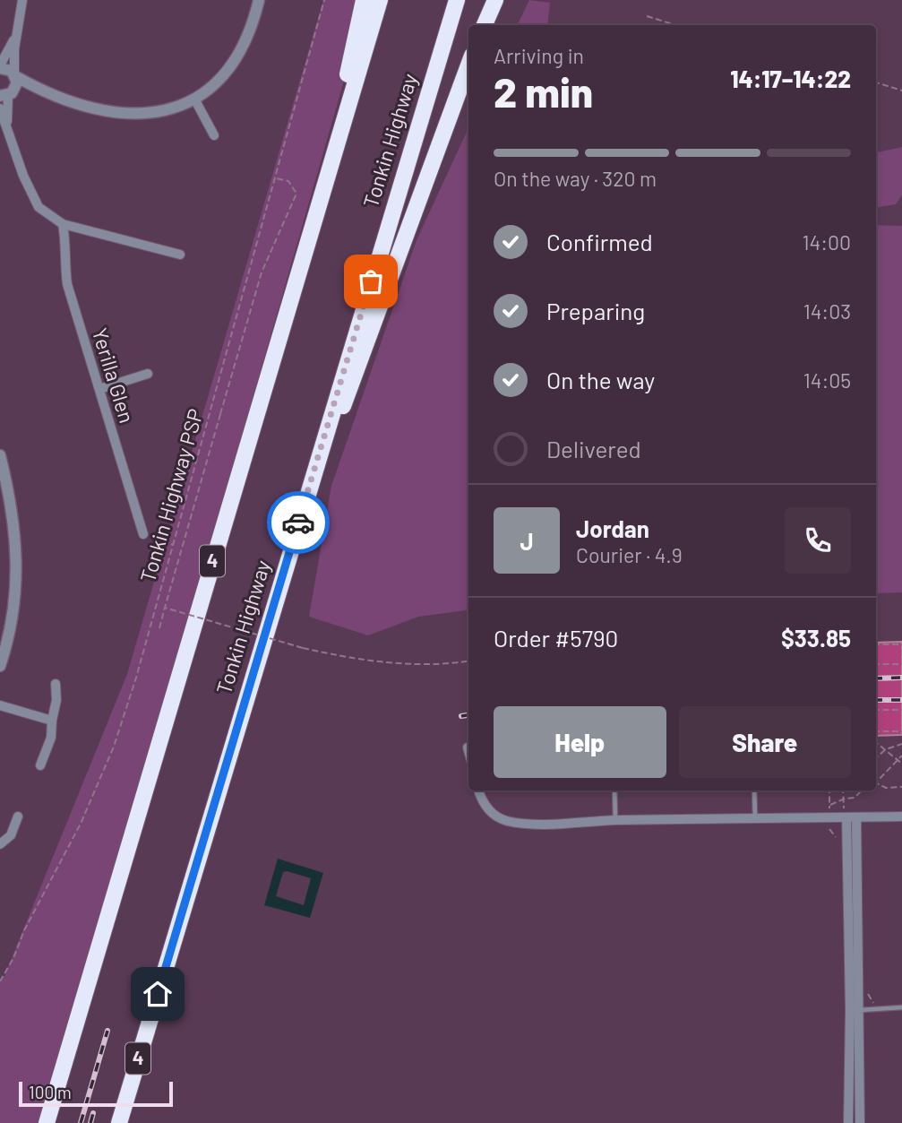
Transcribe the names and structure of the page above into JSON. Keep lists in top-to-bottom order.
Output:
{
  "streets": {
    "highway": ["Tonkin Highway", "4"],
    "street": ["Yerilla Glen"],
    "path": ["Tonkin Highway PSP"]
  },
  "scale_bar": "100 m",
  "page": {
    "heading": ["2 min", "Arriving in", "14:17–14:22"],
    "panel": [
      "Jordan",
      "Courier · 4.9",
      "Order #5790",
      "$33.85"
    ],
    "bar": "On the way · 320 m",
    "list": [
      ["Confirmed", "14:00"],
      ["Preparing", "14:03"],
      ["On the way", "14:05"],
      "Delivered"
    ],
    "round": "J",
    "buttons": ["Help", "Share"],
    "scale": "100 m"
  }
}
